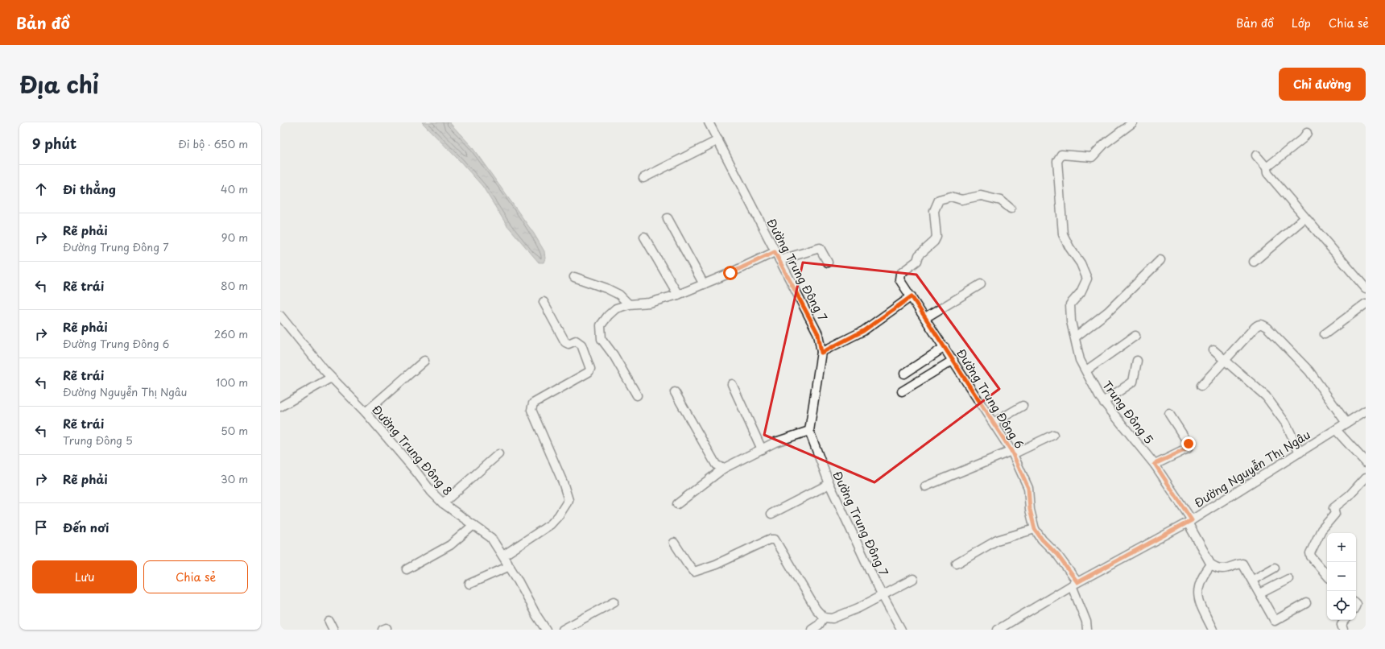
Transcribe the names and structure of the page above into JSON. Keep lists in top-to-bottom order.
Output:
{
  "streets": {
    "street": [
      "Đường Trung Đông 7",
      "Đường Trung Đông 6",
      "Trung Đông 5",
      "Đường Trung Đông 8",
      "Đường Nguyễn Thị Ngâu"
    ]
  },
  "crossings": [
    ["Đường Trung Đông 6", "Đường Nguyễn Thị Ngâu"],
    ["Trung Đông 5", "Đường Nguyễn Thị Ngâu"]
  ],
  "page": {
    "header": "Bản đồ",
    "nav": ["Bản đồ", "Lớp", "Chia sẻ"],
    "title": "Địa chỉ",
    "buttons": [
      "Chỉ đường",
      ["Lưu", "Chia sẻ"]
    ],
    "heading": ["9 phút", "Đi bộ · 650 m"],
    "list": [
      ["Đi thẳng", "40 m"],
      ["Rẽ phải", "Đường Trung Đông 7", "90 m"],
      ["Rẽ trái", "80 m"],
      ["Rẽ phải", "Đường Trung Đông 6", "260 m"],
      ["Rẽ trái", "Đường Nguyễn Thị Ngâu", "100 m"],
      ["Rẽ trái", "Trung Đông 5", "50 m"],
      ["Rẽ phải", "30 m"],
      "Đến nơi"
    ],
    "map_buttons": ["+", "−"]
  }
}
